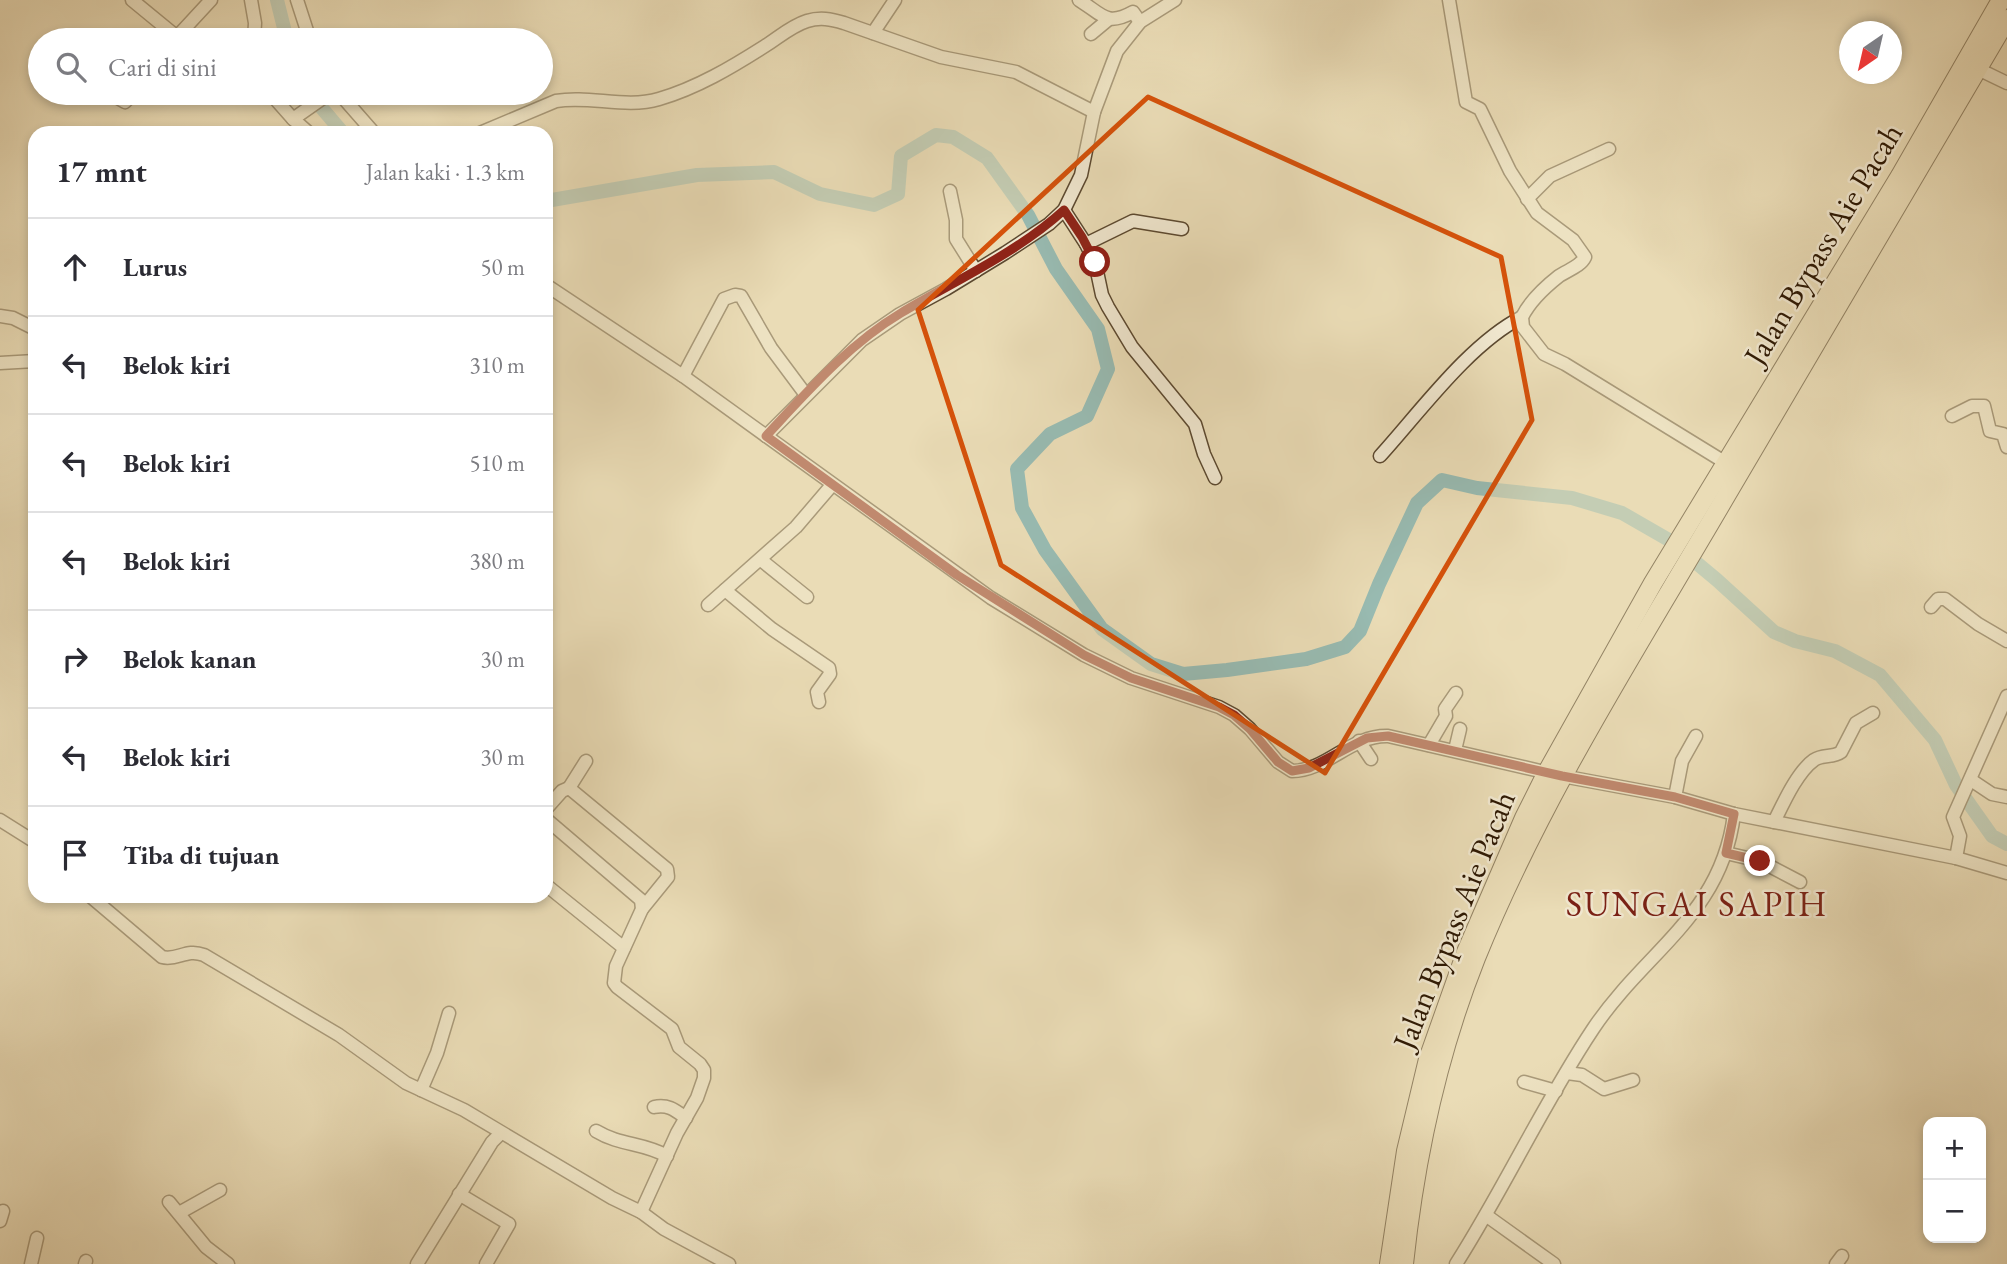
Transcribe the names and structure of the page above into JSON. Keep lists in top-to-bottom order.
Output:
{
  "streets": {
    "highway": ["Jalan Bypass Aie Pacah"]
  },
  "districts": ["SUNGAI SAPIH"],
  "north": "bottom left",
  "page": {
    "search": "Cari di sini",
    "heading": ["17 mnt", "Jalan kaki · 1.3 km"],
    "list": [
      ["Lurus", "50 m"],
      ["Belok kiri", "310 m"],
      ["Belok kiri", "510 m"],
      ["Belok kiri", "380 m"],
      ["Belok kanan", "30 m"],
      ["Belok kiri", "30 m"],
      "Tiba di tujuan"
    ],
    "map_buttons": ["+", "−"]
  }
}
